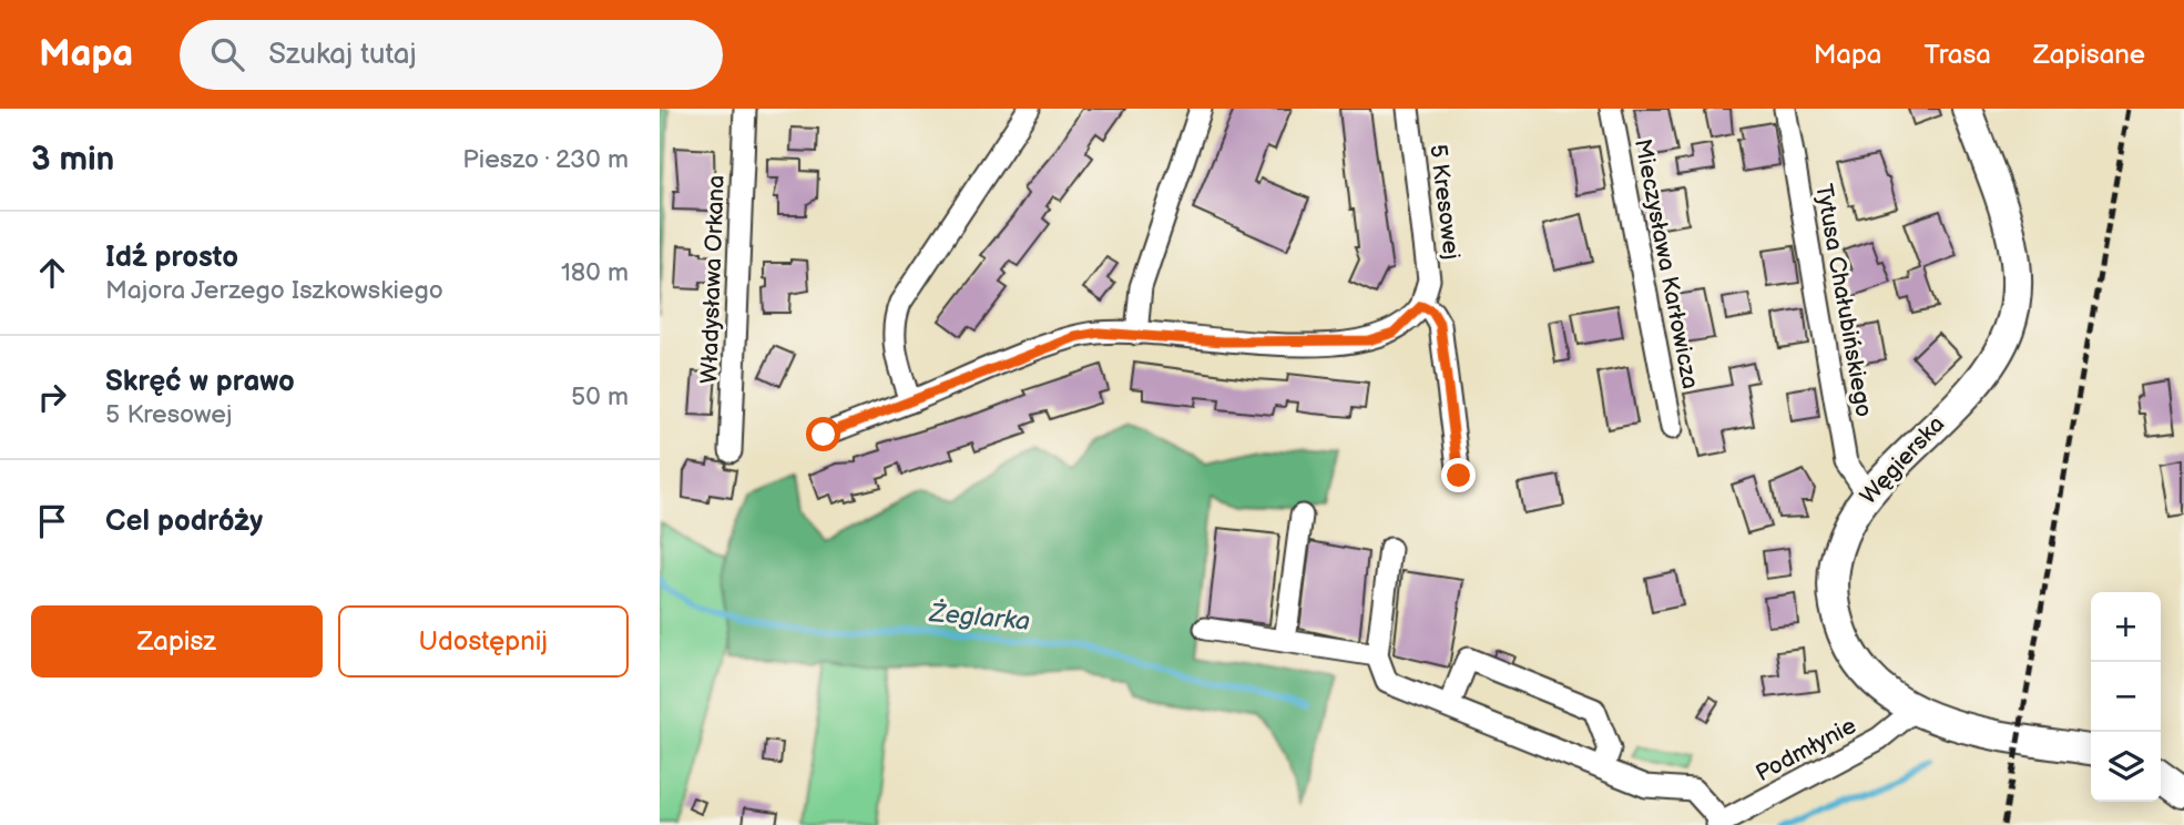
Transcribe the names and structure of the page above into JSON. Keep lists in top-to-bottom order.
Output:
{
  "streets": {
    "main road": ["Węgierska"],
    "street": [
      "5 Kresowej",
      "Mieczysława Karłowicza",
      "Władysława Orkana",
      "Tytusa Chałubińskiego",
      "Podmłynie"
    ]
  },
  "crossings": [
    ["Tytusa Chałubińskiego", "Węgierska"],
    ["Węgierska", "Podmłynie"]
  ],
  "water": ["Żeglarka"],
  "page": {
    "header": "Mapa",
    "search": "Szukaj tutaj",
    "nav": ["Mapa", "Trasa", "Zapisane"],
    "heading": ["3 min", "Pieszo · 230 m"],
    "list": [
      ["Idź prosto", "Majora Jerzego Iszkowskiego", "180 m"],
      ["Skręć w prawo", "5 Kresowej", "50 m"],
      "Cel podróży"
    ],
    "buttons": ["Zapisz", "Udostępnij"],
    "map_buttons": ["+", "−"]
  }
}
